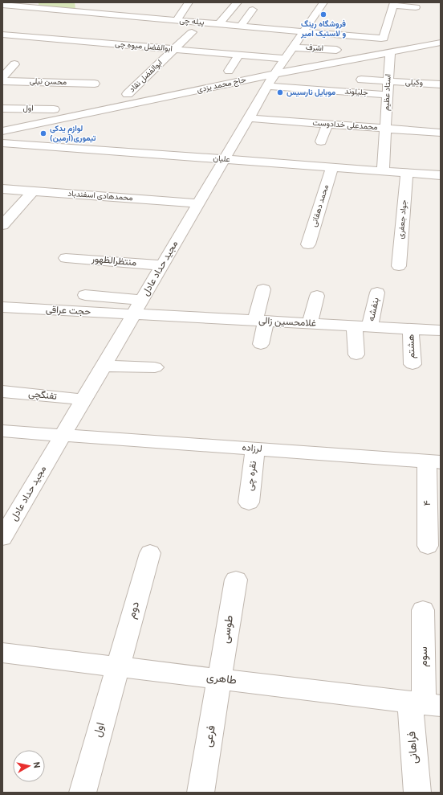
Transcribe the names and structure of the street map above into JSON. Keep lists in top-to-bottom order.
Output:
{
  "streets": {
    "street": [
      "پیله چی",
      "ابوالفضل میوه چی",
      "اشرف",
      "ابوالفضل نقاد",
      "محسن نیلی",
      "وکیلی",
      "حاج محمد یزدی",
      "جلیلوند",
      "استاد عظیم",
      "اول",
      "محمدعلی خدادوست",
      "علیان",
      "محمدهادی اسفندباد",
      "محمد دهقانی",
      "جواد جعفری",
      "منتظرالظهور",
      "مجید حداد عادل",
      "بنفشه",
      "حجت عراقی",
      "غلامحسین زالی",
      "هشتم",
      "تفنگچی",
      "لرزاده",
      "نقره چی",
      "۴",
      "دوم",
      "طوسی",
      "سوم",
      "طاهری",
      "فرعی",
      "فراهانی"
    ]
  },
  "crossings": [
    ["پیله چی", "مجید حداد عادل"],
    ["ابوالفضل میوه چی", "ابوالفضل نقاد"],
    ["ابوالفضل میوه چی", "مجید حداد عادل"],
    ["اشرف", "مجید حداد عادل"],
    ["محسن نیلی", "اول"],
    ["وکیلی", "استاد عظیم"],
    ["حاج محمد یزدی", "جلیلوند"],
    ["حاج محمد یزدی", "استاد عظیم"],
    ["حاج محمد یزدی", "مجید حداد عادل"],
    ["جلیلوند", "استاد عظیم"],
    ["جلیلوند", "مجید حداد عادل"],
    ["استاد عظیم", "محمدعلی خدادوست"],
    ["استاد عظیم", "علیان"],
    ["اول", "دوم"],
    ["اول", "طاهری"],
    ["محمدعلی خدادوست", "مجید حداد عادل"],
    ["علیان", "محمد دهقانی"],
    ["علیان", "جواد جعفری"],
    ["علیان", "مجید حداد عادل"],
    ["محمدهادی اسفندباد", "مجید حداد عادل"],
    ["منتظرالظهور", "مجید حداد عادل"],
    ["مجید حداد عادل", "حجت عراقی"],
    ["مجید حداد عادل", "غلامحسین زالی"],
    ["مجید حداد عادل", "تفنگچی"],
    ["مجید حداد عادل", "لرزاده"],
    ["بنفشه", "غلامحسین زالی"],
    ["حجت عراقی", "غلامحسین زالی"],
    ["غلامحسین زالی", "هشتم"],
    ["لرزاده", "نقره چی"],
    ["لرزاده", "۴"],
    ["دوم", "طاهری"],
    ["طوسی", "طاهری"],
    ["طوسی", "فرعی"],
    ["سوم", "طاهری"],
    ["سوم", "فراهانی"],
    ["طاهری", "فرعی"],
    ["طاهری", "فراهانی"]
  ],
  "places": ["فروشگاه رینگ و لاستیک امیر", "موبایل نارسیس", "لوازم یدکی تیموری(آرمین)"],
  "north": "right"
}
